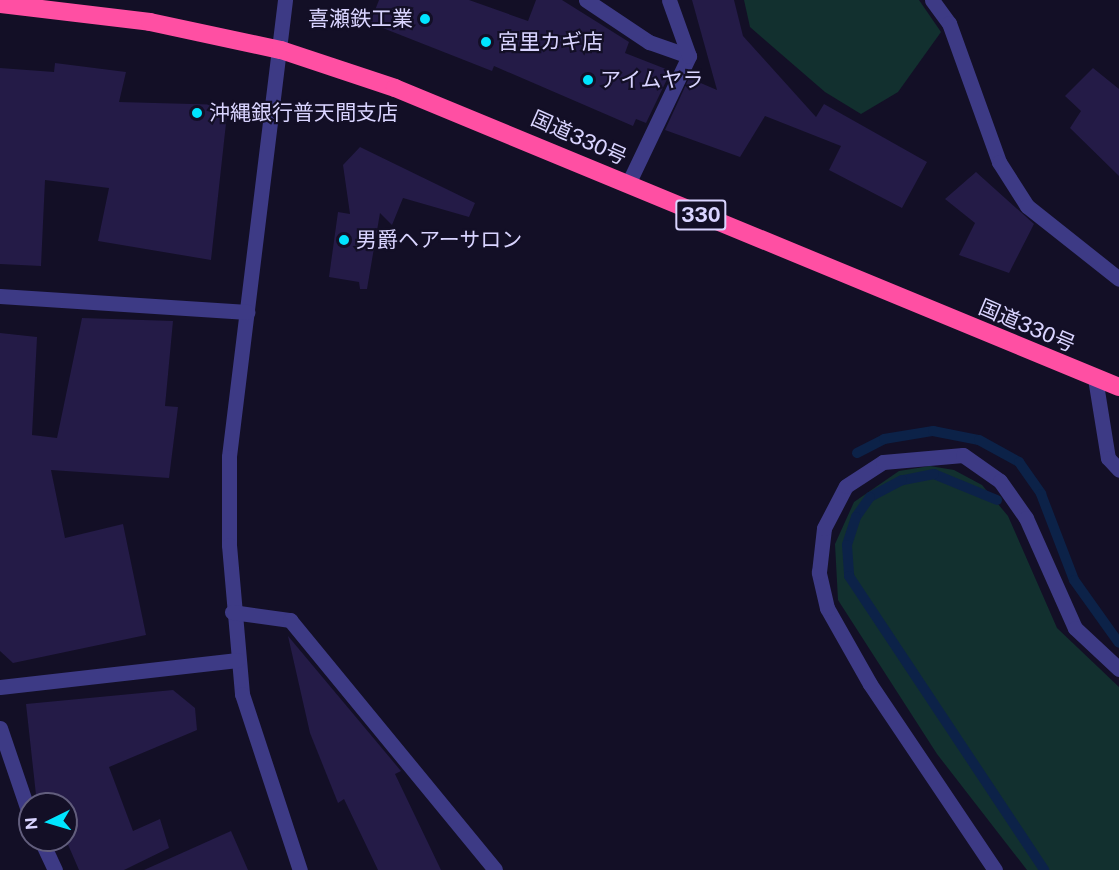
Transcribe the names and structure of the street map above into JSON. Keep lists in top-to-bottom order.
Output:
{
  "streets": {
    "highway": ["国道330号", "330"]
  },
  "places": [
    "喜瀬鉄工業",
    "宮里カギ店",
    "アイムヤラ",
    "沖縄銀行普天間支店",
    "男爵ヘアーサロン"
  ],
  "north": "left"
}
